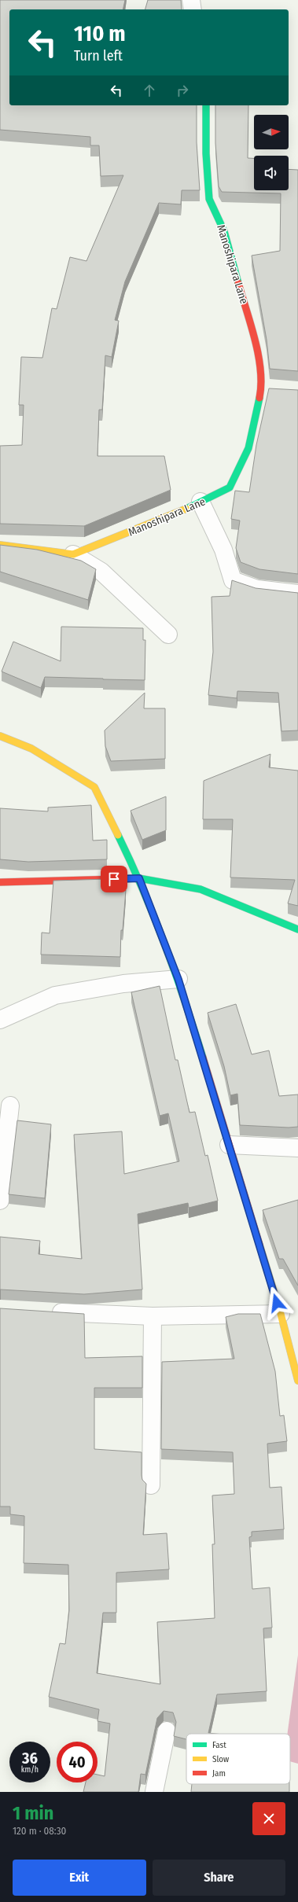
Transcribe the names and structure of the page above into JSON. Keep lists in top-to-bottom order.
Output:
{
  "streets": {
    "street": ["Manoshipara Lane"]
  },
  "legend": ["Fast", "Slow", "Jam"],
  "north": "right",
  "page": {
    "turn": ["110 m", "Turn left"],
    "speed": "36 km/h",
    "limit": "40",
    "heading": ["1 min", "120 m · 08:30"],
    "buttons": ["Exit", "Share"]
  }
}
